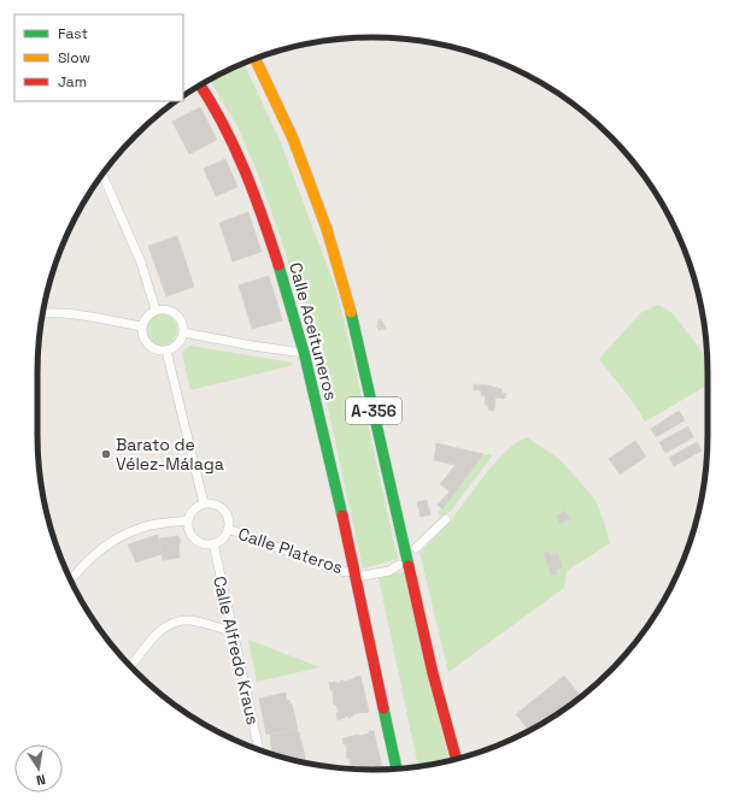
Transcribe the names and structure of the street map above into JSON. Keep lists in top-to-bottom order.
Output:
{
  "streets": {
    "main road": ["Calle Aceituneros", "A-356"],
    "street": ["Calle Plateros", "Calle Alfredo Kraus"]
  },
  "crossings": [
    ["Calle Aceituneros", "Calle Plateros"],
    ["Calle Plateros", "Calle Alfredo Kraus"]
  ],
  "places": ["Barato de Vélez-Málaga"],
  "legend": ["Fast", "Slow", "Jam"],
  "north": "bottom"
}
